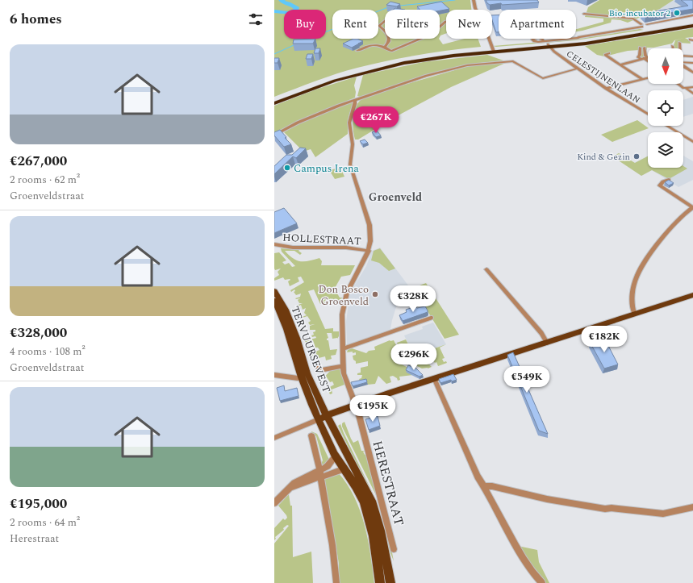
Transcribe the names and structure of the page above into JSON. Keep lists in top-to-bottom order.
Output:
{
  "streets": {
    "main road": ["TERVUURSEVEST"],
    "street": ["CELESTIJNENLAAN", "HOLLESTRAAT", "HERESTRAAT"]
  },
  "crossings": [
    ["HOLLESTRAAT", "HERESTRAAT"],
    ["TERVUURSEVEST", "HERESTRAAT"]
  ],
  "districts": ["Groenveld"],
  "places": [
    "Bio-incubator 2",
    "Kind & Gezin",
    "Campus Irena",
    "Don Bosco Groenveld"
  ],
  "north": "bottom",
  "page": {
    "heading": "6 homes",
    "chip": [
      "Buy",
      "Rent",
      "Filters",
      "New",
      "Apartment"
    ],
    "list": [
      {
        "name": "€267,000",
        "note": "2 rooms · 62 m² · Groenveldstraat"
      },
      {
        "name": "€328,000",
        "note": "4 rooms · 108 m² · Groenveldstraat"
      },
      {
        "name": "€195,000",
        "note": "2 rooms · 64 m² · Herestraat"
      }
    ],
    "price": [
      "€267K",
      "€328K",
      "€182K",
      "€296K",
      "€549K",
      "€195K"
    ]
  }
}
